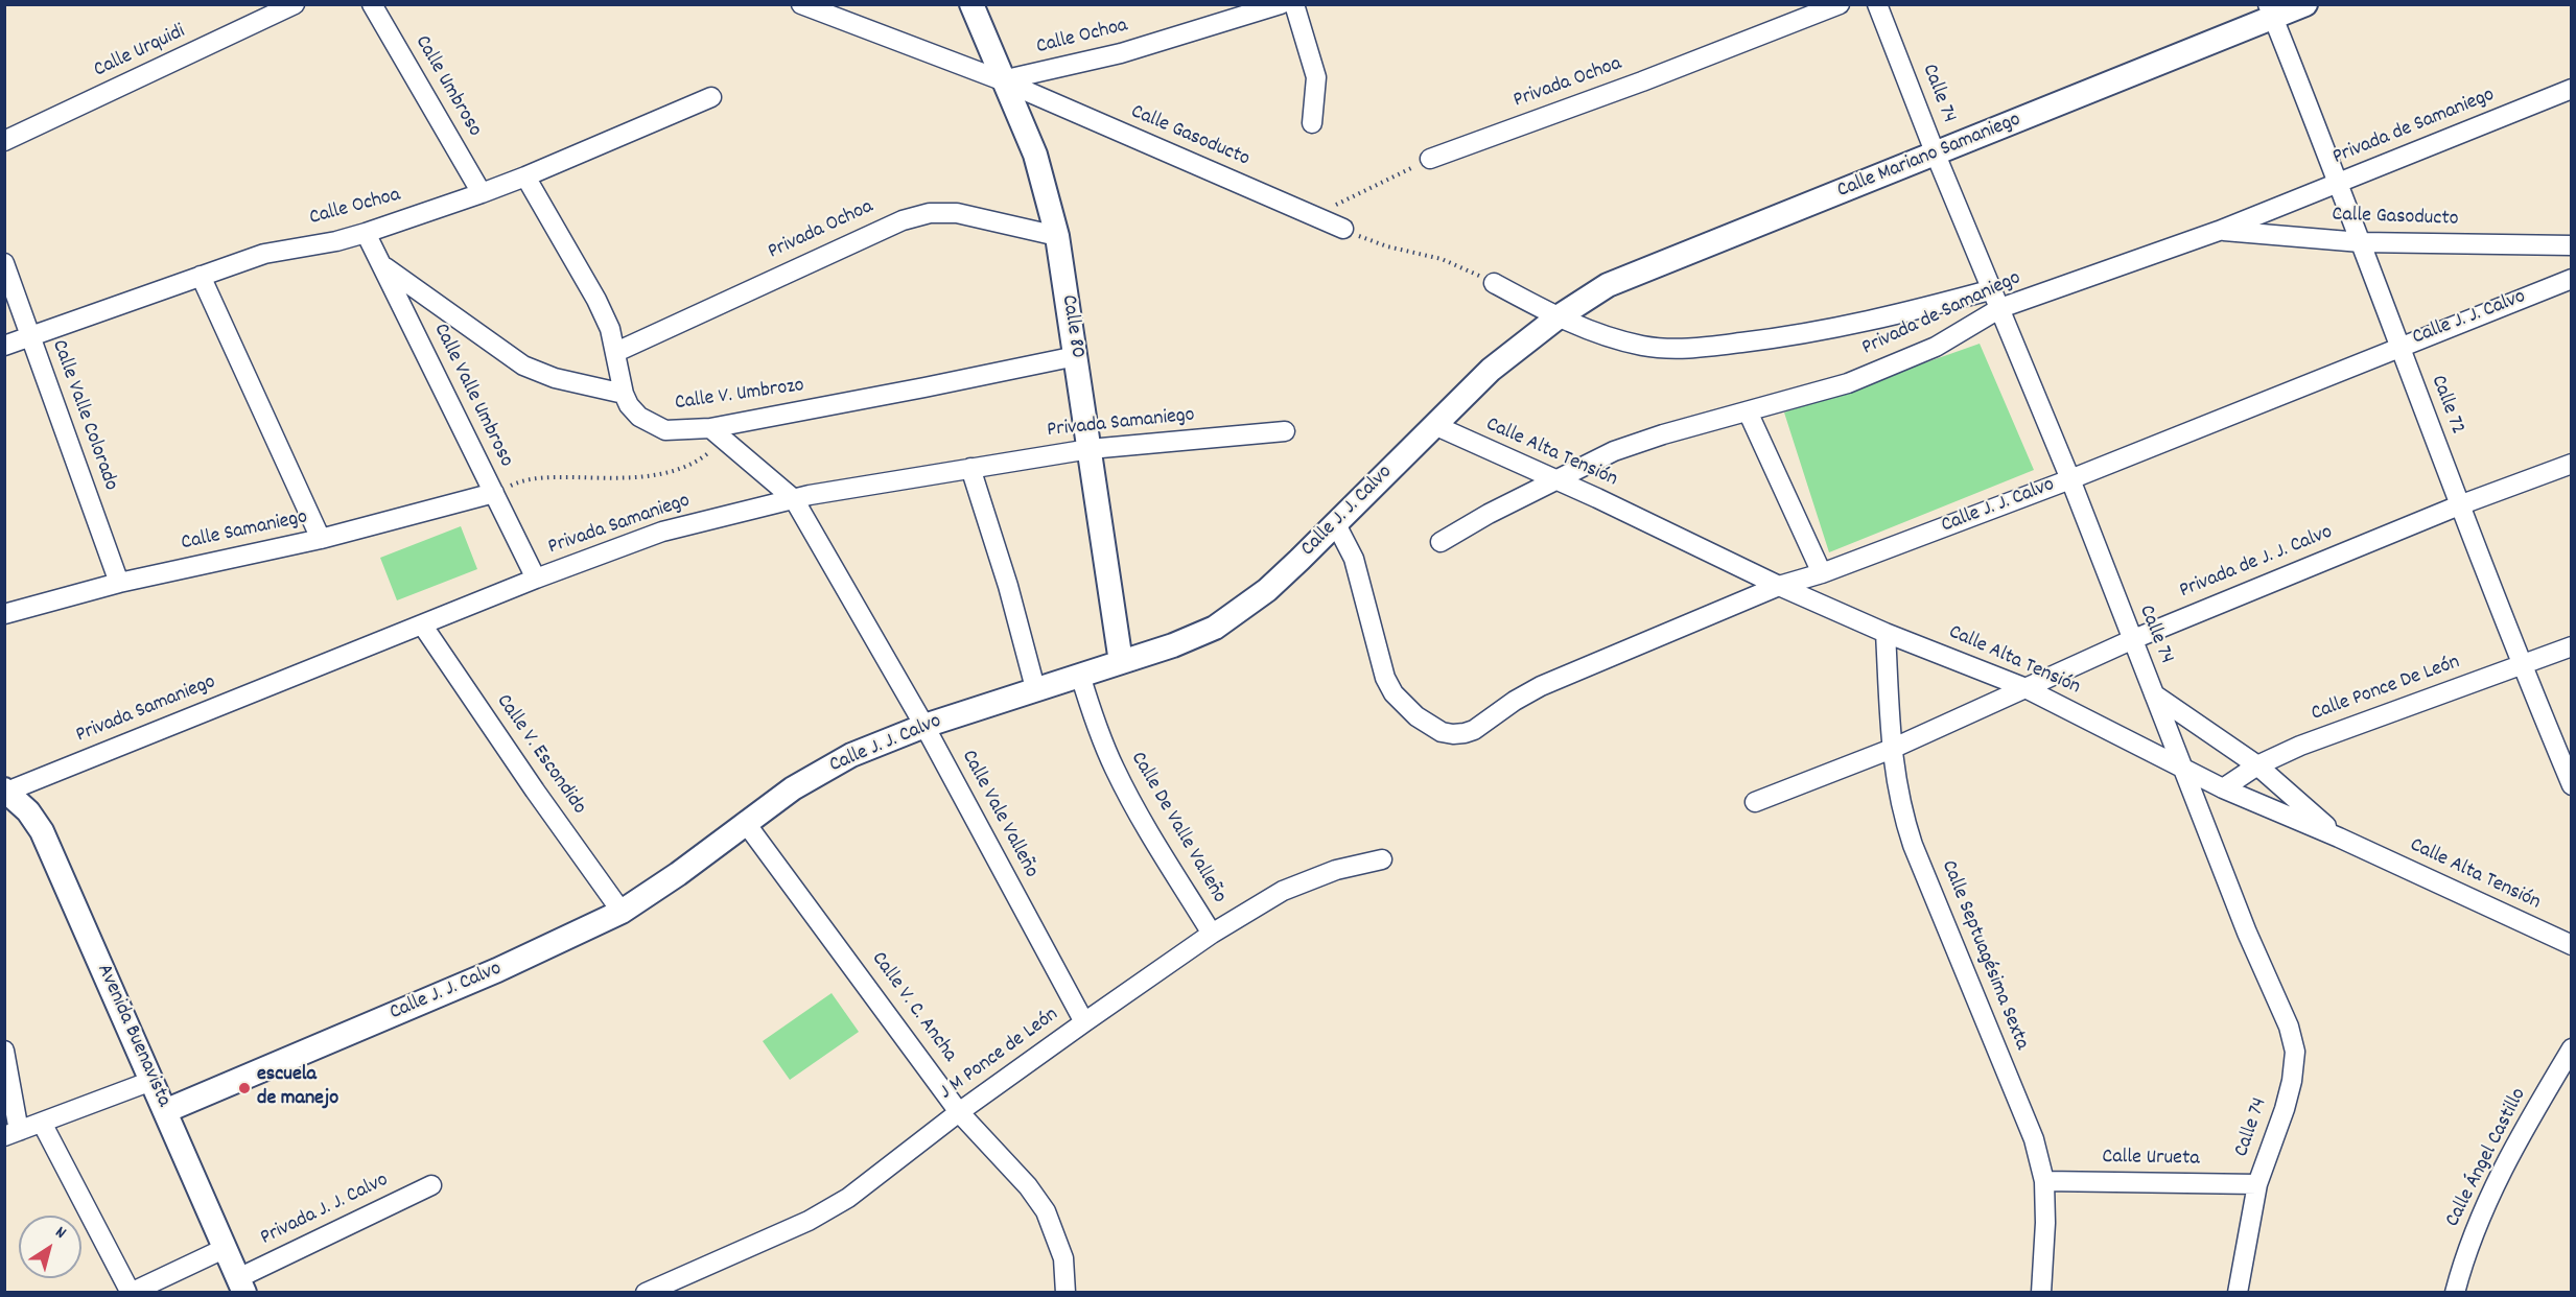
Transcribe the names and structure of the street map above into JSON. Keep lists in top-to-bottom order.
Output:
{
  "streets": {
    "street": [
      "Calle Ochoa",
      "Calle Urquidi",
      "Privada Ochoa",
      "Calle Umbroso",
      "Calle 74",
      "Privada de Samaniego",
      "Calle Gasoducto",
      "Calle Mariano Samaniego",
      "Calle J. J. Calvo",
      "Calle 80",
      "Calle Valle Umbroso",
      "Calle V. Umbrozo",
      "Calle 72",
      "Calle Valle Colorado",
      "Privada Samaniego",
      "Calle Alta Tensión",
      "Calle Samaniego",
      "Privada de J. J. Calvo",
      "Calle Ponce De León",
      "Calle V. Escondido",
      "Calle Vale Valleño",
      "Calle De Valle Valleño",
      "Calle Septuagésima Sexta",
      "Calle V. C. Ancha",
      "Avenida Buenavista",
      "J M Ponce de León",
      "Calle Ángel Castillo",
      "Calle Urueta",
      "Privada J. J. Calvo"
    ]
  },
  "crossings": [
    ["Calle Ochoa", "Calle Umbroso"],
    ["Calle Ochoa", "Calle Gasoducto"],
    ["Calle Ochoa", "Calle 80"],
    ["Calle Ochoa", "Calle Valle Umbroso"],
    ["Calle Ochoa", "Calle V. Umbrozo"],
    ["Calle Ochoa", "Calle Valle Colorado"],
    ["Privada Ochoa", "Calle 80"],
    ["Privada Ochoa", "Calle V. Umbrozo"],
    ["Calle 74", "Privada de Samaniego"],
    ["Calle 74", "Calle Mariano Samaniego"],
    ["Calle 74", "Calle J. J. Calvo"],
    ["Calle 74", "Calle Alta Tensión"],
    ["Calle 74", "Privada de J. J. Calvo"],
    ["Calle 74", "Calle Urueta"],
    ["Privada de Samaniego", "Calle Gasoducto"],
    ["Privada de Samaniego", "Calle Mariano Samaniego"],
    ["Privada de Samaniego", "Calle J. J. Calvo"],
    ["Privada de Samaniego", "Calle 72"],
    ["Privada de Samaniego", "Calle Alta Tensión"],
    ["Calle Gasoducto", "Calle 80"],
    ["Calle Gasoducto", "Calle 72"],
    ["Calle Mariano Samaniego", "Calle J. J. Calvo"],
    ["Calle Mariano Samaniego", "Calle 72"],
    ["Calle J. J. Calvo", "Calle 80"],
    ["Calle J. J. Calvo", "Calle 72"],
    ["Calle J. J. Calvo", "Calle Alta Tensión"],
    ["Calle J. J. Calvo", "Calle V. Escondido"],
    ["Calle J. J. Calvo", "Calle Vale Valleño"],
    ["Calle J. J. Calvo", "Calle De Valle Valleño"],
    ["Calle J. J. Calvo", "Calle V. C. Ancha"],
    ["Calle J. J. Calvo", "Avenida Buenavista"],
    ["Calle 80", "Calle V. Umbrozo"],
    ["Calle 80", "Privada Samaniego"],
    ["Calle Valle Umbroso", "Privada Samaniego"],
    ["Calle Valle Umbroso", "Calle Samaniego"],
    ["Calle V. Umbrozo", "Calle Vale Valleño"],
    ["Calle 72", "Privada de J. J. Calvo"],
    ["Calle 72", "Calle Ponce De León"],
    ["Calle Valle Colorado", "Calle Samaniego"],
    ["Privada Samaniego", "Calle V. Escondido"],
    ["Privada Samaniego", "Calle Vale Valleño"],
    ["Privada Samaniego", "Avenida Buenavista"],
    ["Calle Alta Tensión", "Privada de J. J. Calvo"],
    ["Calle Alta Tensión", "Calle Ponce De León"],
    ["Calle Alta Tensión", "Calle Septuagésima Sexta"],
    ["Privada de J. J. Calvo", "Calle Septuagésima Sexta"],
    ["Calle Vale Valleño", "J M Ponce de León"],
    ["Calle De Valle Valleño", "J M Ponce de León"],
    ["Calle Septuagésima Sexta", "Calle Urueta"],
    ["Calle V. C. Ancha", "J M Ponce de León"],
    ["Avenida Buenavista", "Privada J. J. Calvo"]
  ],
  "places": ["escuela de manejo"],
  "north": "top right"
}
